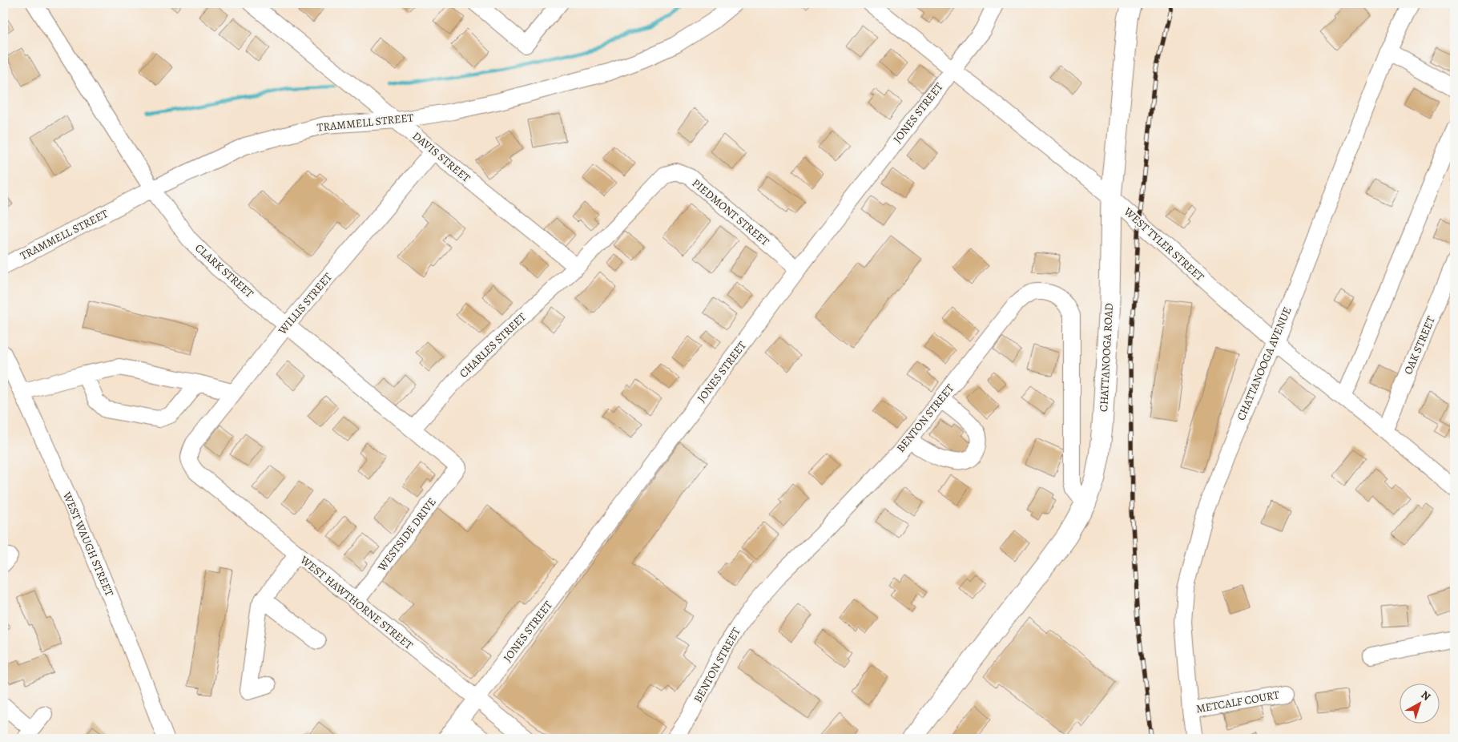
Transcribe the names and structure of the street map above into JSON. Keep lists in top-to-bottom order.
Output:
{
  "streets": {
    "main road": ["CHATTANOOGA ROAD"],
    "street": [
      "JONES STREET",
      "TRAMMELL STREET",
      "DAVIS STREET",
      "PIEDMONT STREET",
      "WEST TYLER STREET",
      "CLARK STREET",
      "WILLIS STREET",
      "CHARLES STREET",
      "OAK STREET",
      "CHATTANOOGA AVENUE",
      "BENTON STREET",
      "WESTSIDE DRIVE",
      "WEST WAUGH STREET",
      "WEST HAWTHORNE STREET",
      "METCALF COURT"
    ]
  },
  "crossings": [
    ["JONES STREET", "PIEDMONT STREET"],
    ["JONES STREET", "WEST TYLER STREET"],
    ["JONES STREET", "WEST HAWTHORNE STREET"],
    ["TRAMMELL STREET", "DAVIS STREET"],
    ["TRAMMELL STREET", "CLARK STREET"],
    ["DAVIS STREET", "PIEDMONT STREET"],
    ["DAVIS STREET", "WILLIS STREET"],
    ["DAVIS STREET", "CHARLES STREET"],
    ["PIEDMONT STREET", "CHARLES STREET"],
    ["WEST TYLER STREET", "OAK STREET"],
    ["WEST TYLER STREET", "CHATTANOOGA ROAD"],
    ["WEST TYLER STREET", "CHATTANOOGA AVENUE"],
    ["CLARK STREET", "WILLIS STREET"],
    ["CLARK STREET", "CHARLES STREET"],
    ["CLARK STREET", "WESTSIDE DRIVE"],
    ["WILLIS STREET", "WEST HAWTHORNE STREET"],
    ["CHATTANOOGA ROAD", "BENTON STREET"],
    ["CHATTANOOGA AVENUE", "METCALF COURT"],
    ["WESTSIDE DRIVE", "WEST HAWTHORNE STREET"]
  ],
  "north": "top right"
}
